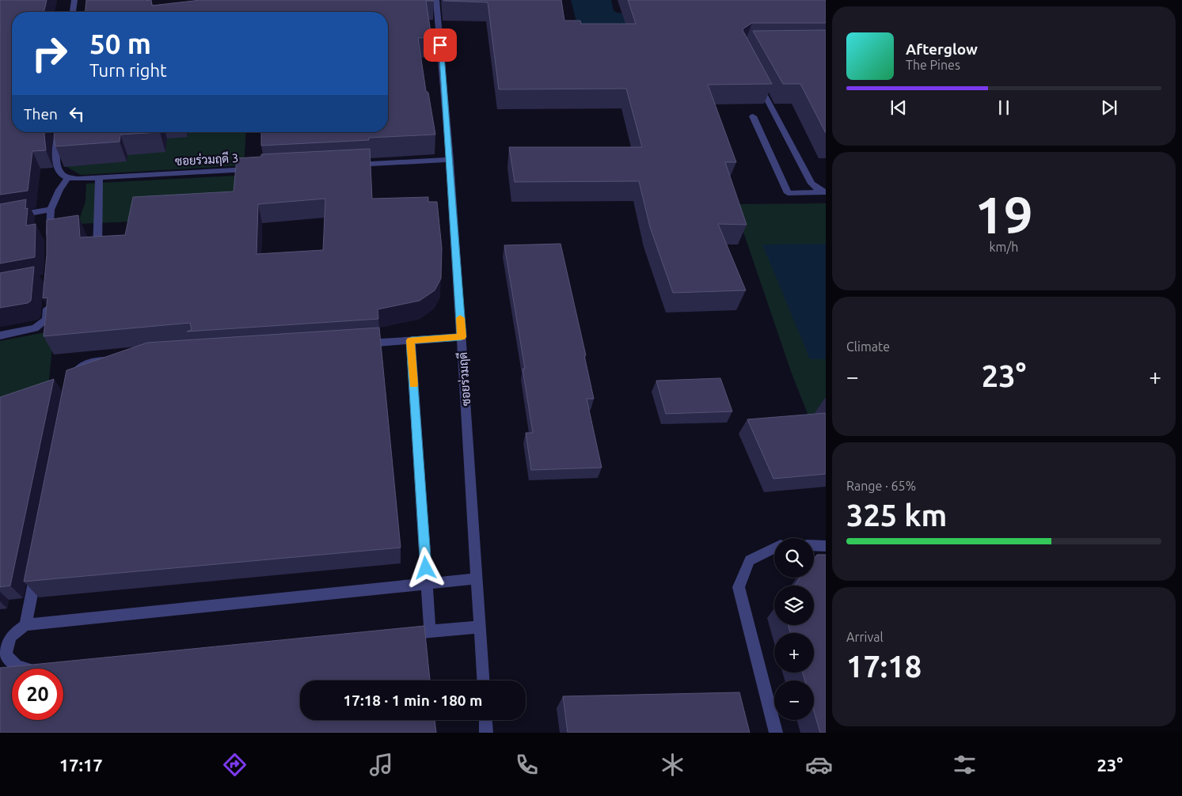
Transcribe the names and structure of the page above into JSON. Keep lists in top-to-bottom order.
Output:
{
  "streets": {
    "street": ["ซอยร่วมฤดี 3", "ซอยร่วมฤดี"]
  },
  "page": {
    "turn": ["50 m", "Turn right"],
    "song": ["Afterglow", "The Pines"],
    "then": "Then",
    "tile": [
      ["19", "km/h"],
      "Climate",
      ["Range · 65%", "325 km"],
      ["Arrival", "17:18"]
    ],
    "heat": ["−", "23°", "+"],
    "map_buttons": ["+", "−"],
    "limit": "20",
    "trip": "17:18 · 1 min · 180 m",
    "tabs": ["17:17", "23°"]
  }
}
